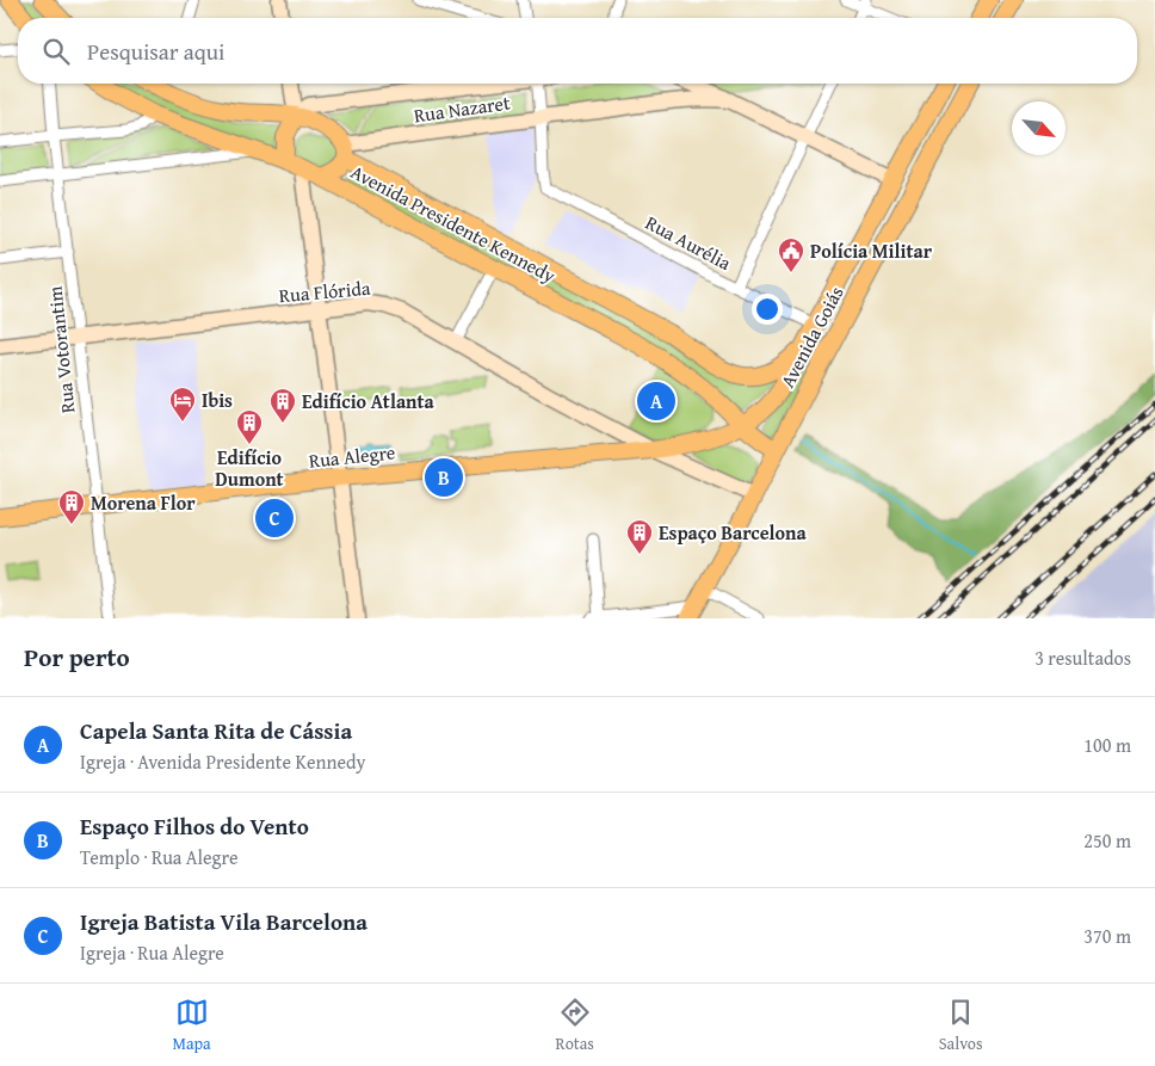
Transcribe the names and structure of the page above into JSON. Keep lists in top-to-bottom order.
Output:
{
  "streets": {
    "main road": ["Avenida Presidente Kennedy", "Avenida Goiás", "Rua Alegre"],
    "street": [
      "Rua Nazaret",
      "Rua Aurélia",
      "Rua Flórida",
      "Rua Votorantim"
    ]
  },
  "crossings": [
    ["Rua Nazaret", "Avenida Presidente Kennedy"],
    ["Rua Nazaret", "Rua Aurélia"],
    ["Avenida Presidente Kennedy", "Avenida Goiás"],
    ["Avenida Presidente Kennedy", "Rua Alegre"],
    ["Rua Aurélia", "Avenida Goiás"],
    ["Rua Flórida", "Avenida Goiás"],
    ["Rua Flórida", "Rua Votorantim"],
    ["Rua Flórida", "Rua Alegre"],
    ["Avenida Goiás", "Rua Alegre"],
    ["Rua Votorantim", "Rua Alegre"]
  ],
  "places": {
    "public building": ["Polícia Militar"],
    "hotel": ["Ibis"],
    "building": [
      "Edifício Atlanta",
      "Edifício Dumont",
      "Morena Flor",
      "Espaço Barcelona"
    ]
  },
  "north": "bottom right",
  "page": {
    "search": "Pesquisar aqui",
    "pins": ["A", "B", "C"],
    "heading": ["Por perto", "3 resultados"],
    "list": [
      {
        "mark": "A",
        "name": "Capela Santa Rita de Cássia",
        "note": "Igreja · Avenida Presidente Kennedy",
        "value": "100 m"
      },
      {
        "mark": "B",
        "name": "Espaço Filhos do Vento",
        "note": "Templo · Rua Alegre",
        "value": "250 m"
      },
      {
        "mark": "C",
        "name": "Igreja Batista Vila Barcelona",
        "note": "Igreja · Rua Alegre",
        "value": "370 m"
      }
    ],
    "nav": ["Mapa", "Rotas", "Salvos"]
  }
}
